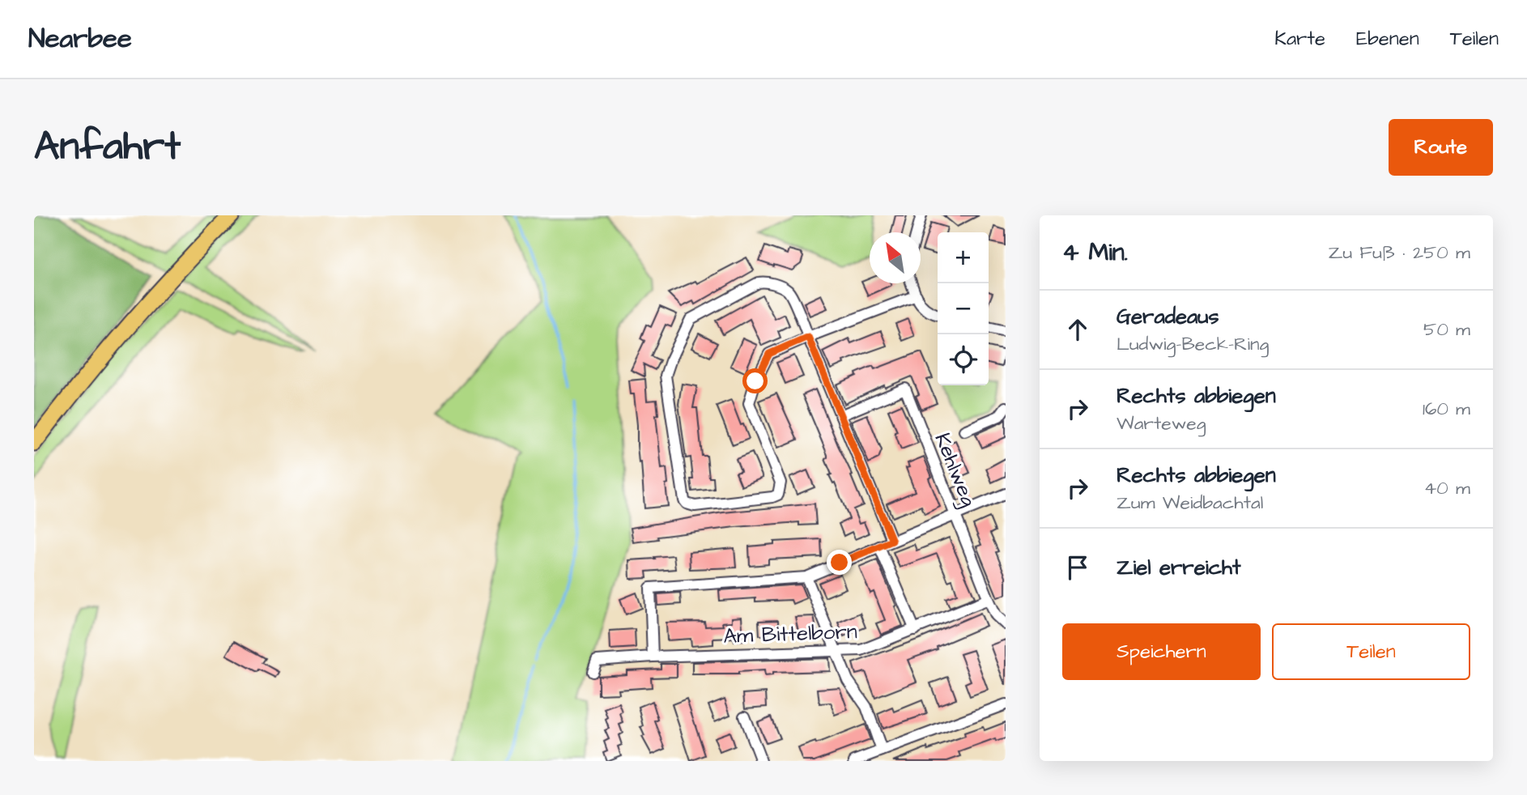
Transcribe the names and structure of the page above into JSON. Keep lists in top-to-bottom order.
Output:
{
  "streets": {
    "street": ["Kehlweg", "Am Bittelborn"]
  },
  "crossings": [
    ["Kehlweg", "Am Bittelborn"]
  ],
  "north": "top left",
  "page": {
    "header": "Nearbee",
    "nav": ["Karte", "Ebenen", "Teilen"],
    "buttons": [
      "Route",
      ["Speichern", "Teilen"]
    ],
    "title": "Anfahrt",
    "heading": ["4 Min.", "Zu Fuß · 250 m"],
    "map_buttons": ["+", "−"],
    "list": [
      ["Geradeaus", "Ludwig-Beck-Ring", "50 m"],
      ["Rechts abbiegen", "Warteweg", "160 m"],
      ["Rechts abbiegen", "Zum Weidbachtal", "40 m"],
      "Ziel erreicht"
    ]
  }
}
